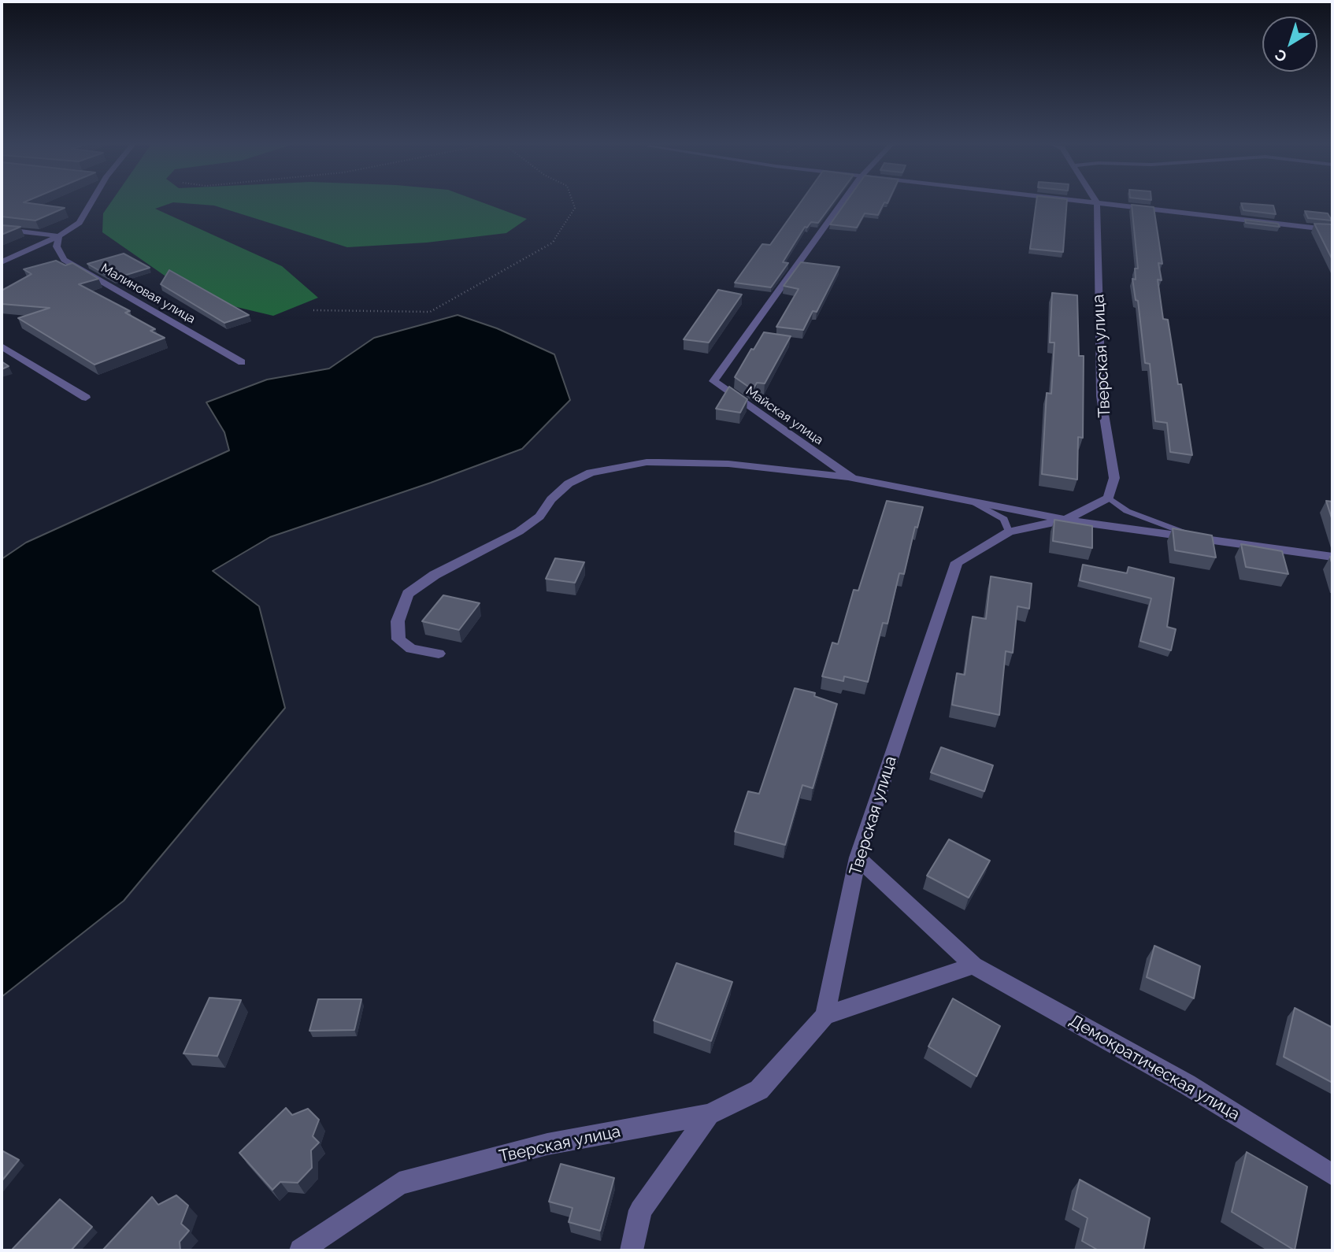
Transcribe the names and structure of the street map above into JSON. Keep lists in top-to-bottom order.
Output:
{
  "streets": {
    "street": [
      "Малиновая улица",
      "Тверская улица",
      "Майская улица",
      "Демократическая улица"
    ]
  },
  "crossings": [
    ["Тверская улица", "Майская улица"],
    ["Тверская улица", "Демократическая улица"]
  ],
  "north": "bottom left"
}
